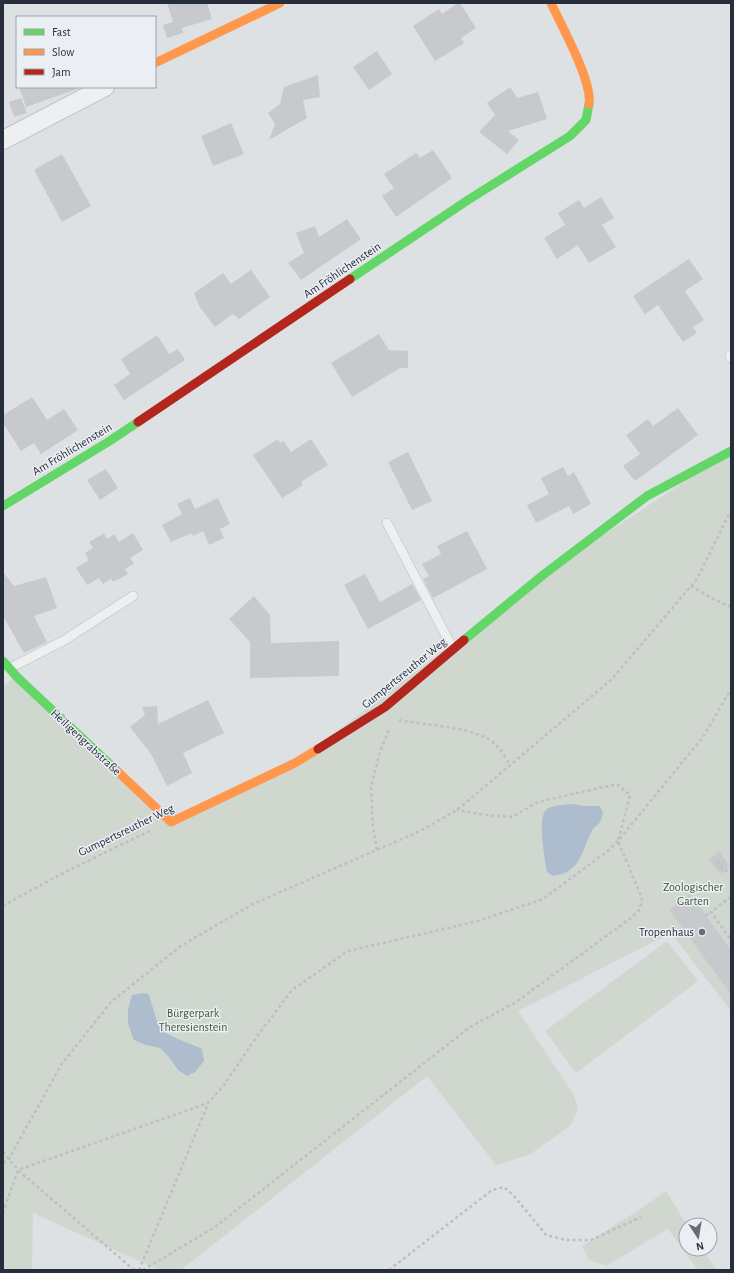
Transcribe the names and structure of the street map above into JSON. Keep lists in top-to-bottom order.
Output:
{
  "streets": {
    "street": ["Am Fröhlichenstein", "Gumpertsreuther Weg", "Heiligengrabstraße"]
  },
  "crossings": [
    ["Gumpertsreuther Weg", "Heiligengrabstraße"]
  ],
  "parks": ["Zoologischer Garten", "Bürgerpark Theresienstein"],
  "places": ["Tropenhaus"],
  "legend": ["Fast", "Slow", "Jam"],
  "north": "bottom"
}
